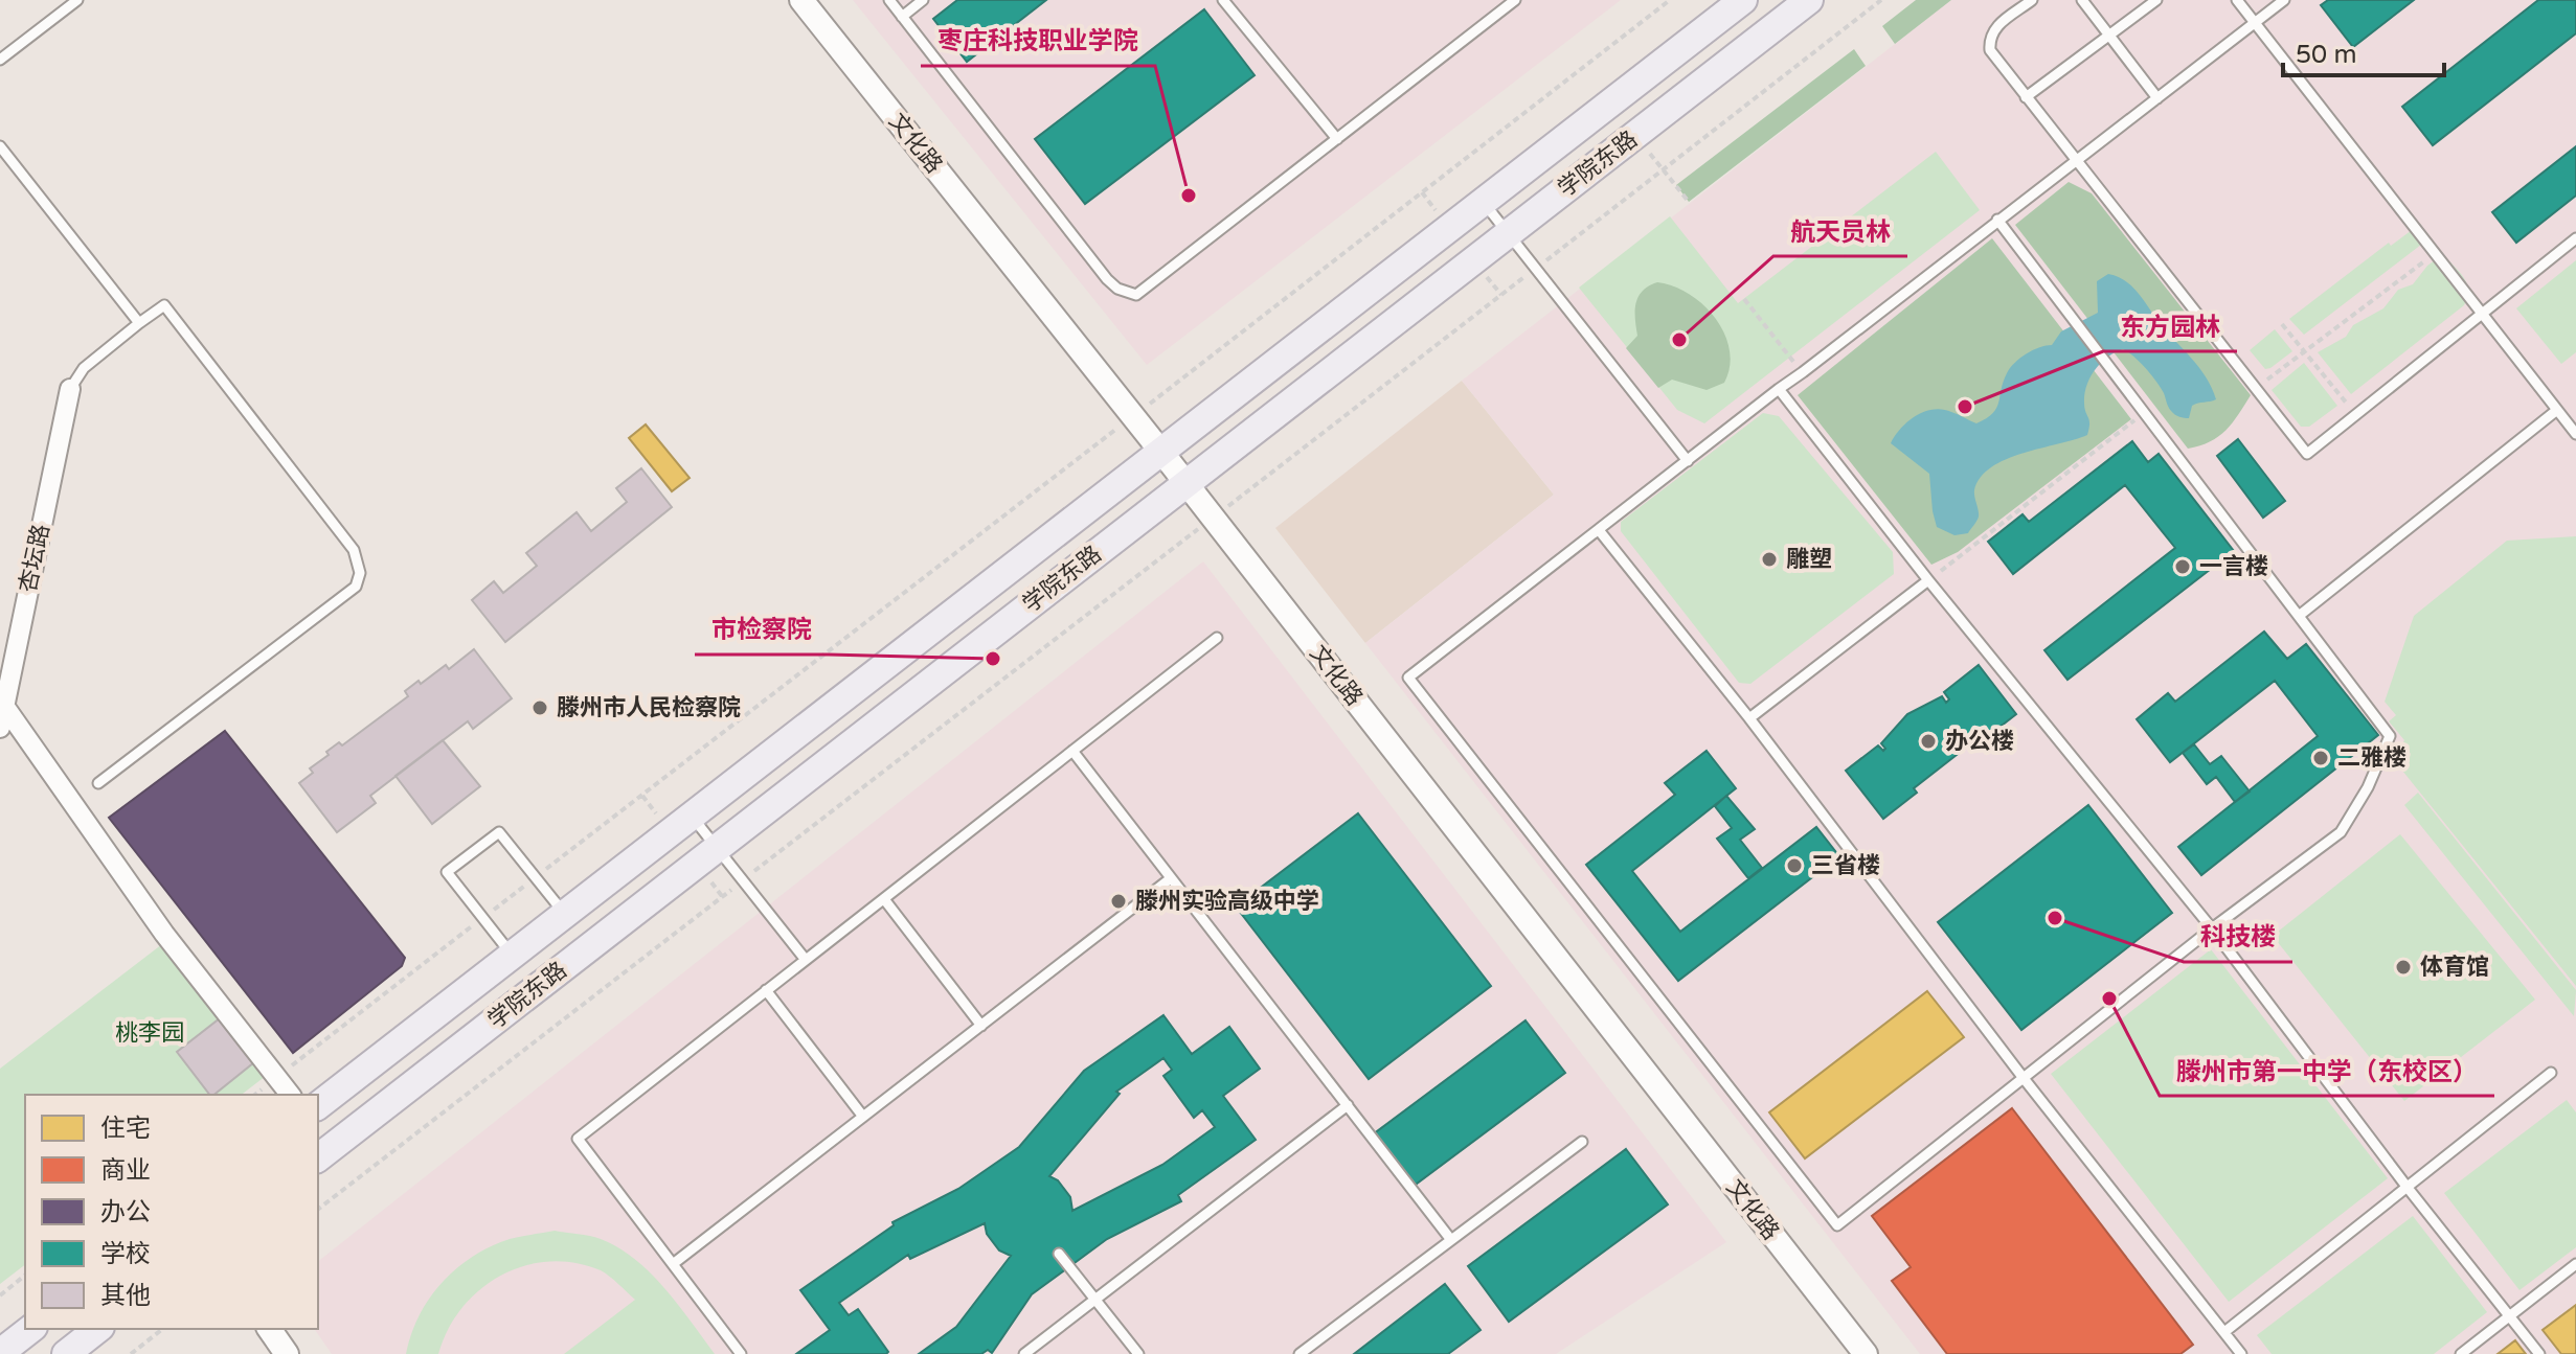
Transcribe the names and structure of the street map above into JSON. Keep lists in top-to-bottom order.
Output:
{
  "streets": {
    "main road": ["学院东路"],
    "street": ["文化路", "杏坛路"]
  },
  "crossings": [
    ["文化路", "学院东路"]
  ],
  "parks": ["桃李园"],
  "places": [
    "枣庄科技职业学院",
    "航天员林",
    "东方园林",
    "雕塑",
    "一言楼",
    "市检察院",
    "滕州市人民检察院",
    "办公楼",
    "二雅楼",
    "三省楼",
    "滕州实验高级中学",
    "科技楼",
    "体育馆",
    "滕州市第一中学（东校区）"
  ],
  "legend": [
    "住宅",
    "商业",
    "办公",
    "学校",
    "其他"
  ],
  "scale_bar": "50 m"
}
